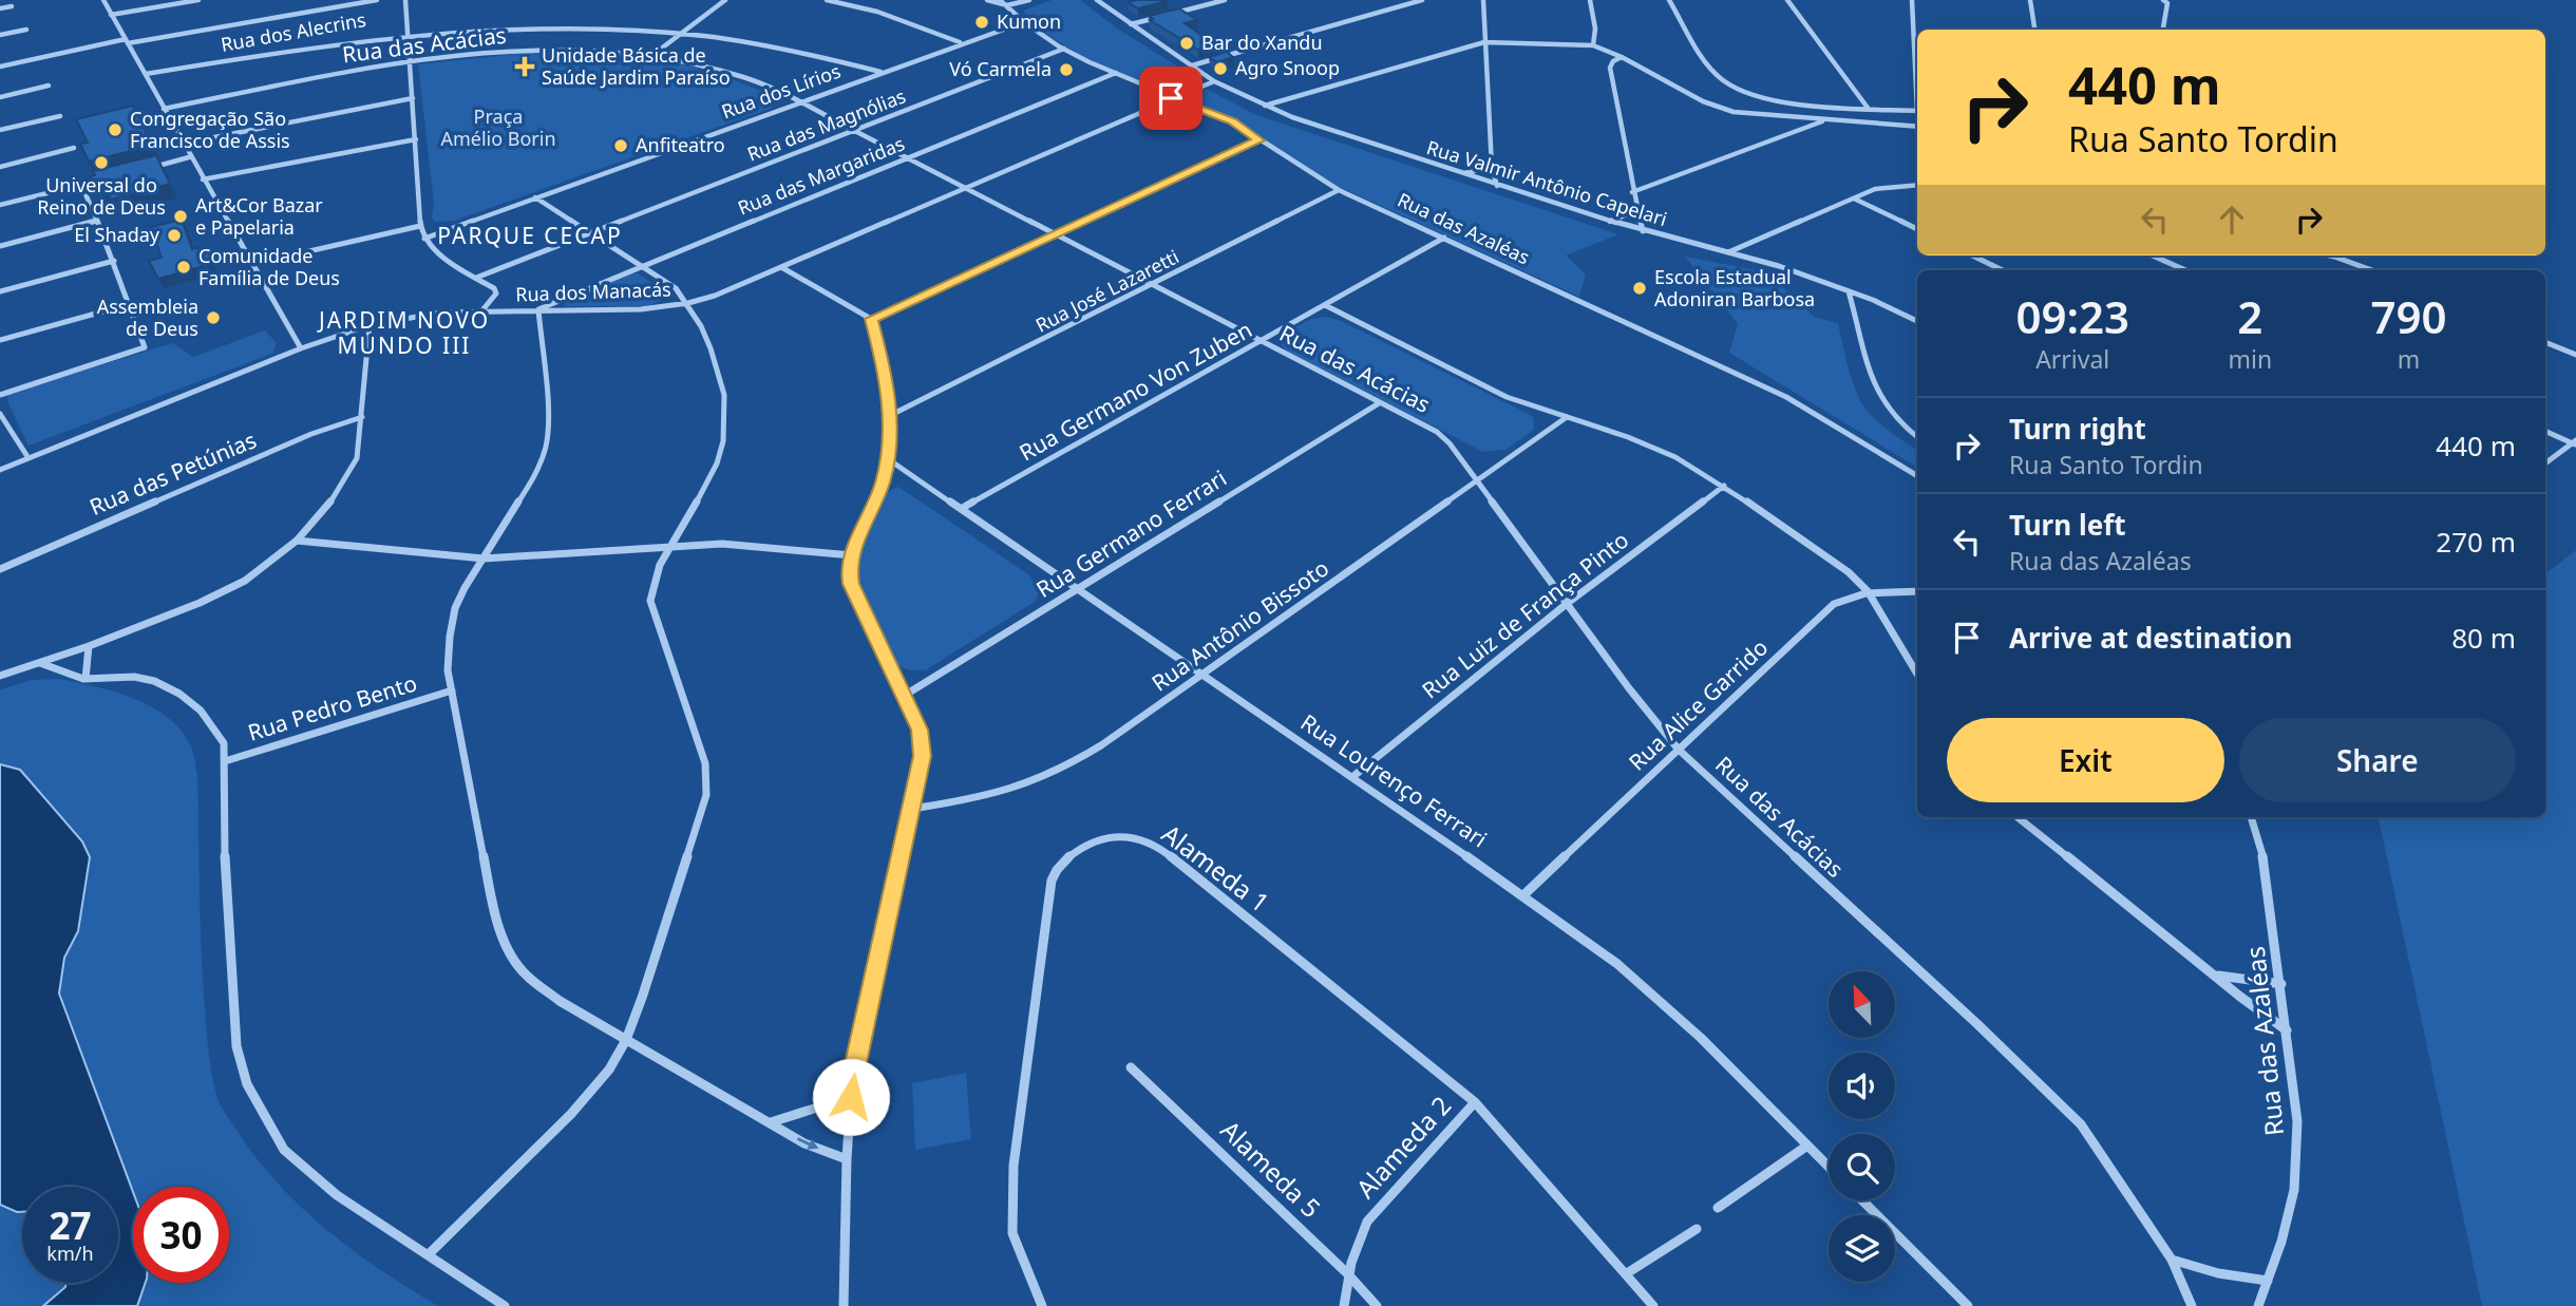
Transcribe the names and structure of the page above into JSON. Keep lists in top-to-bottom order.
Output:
{
  "streets": {
    "street": [
      "Rua dos Alecrins",
      "Rua das Acácias",
      "Rua dos Lírios",
      "Rua das Magnólias",
      "Rua das Margaridas",
      "Rua Valmir Antônio Capelari",
      "Rua das Azaléas",
      "Rua José Lazaretti",
      "Rua dos Manacás",
      "Rua Germano Von Zuben",
      "Rua das Petúnias",
      "Rua Germano Ferrari",
      "Rua Luiz de França Pinto",
      "Rua Antônio Bissoto",
      "Rua Alice Garrido",
      "Rua Pedro Bento",
      "Rua Lourenço Ferrari",
      "Alameda 1",
      "Alameda 2",
      "Alameda 5"
    ]
  },
  "crossings": [
    ["Rua das Acácias", "Rua dos Lírios"],
    ["Rua das Acácias", "Rua das Magnólias"],
    ["Rua das Acácias", "Rua das Margaridas"],
    ["Rua das Acácias", "Rua José Lazaretti"],
    ["Rua das Acácias", "Rua dos Manacás"],
    ["Rua das Acácias", "Rua Germano Von Zuben"],
    ["Rua das Acácias", "Rua Germano Ferrari"],
    ["Rua das Acácias", "Rua Luiz de França Pinto"],
    ["Rua das Acácias", "Rua Antônio Bissoto"],
    ["Rua das Acácias", "Rua Alice Garrido"],
    ["Rua dos Lírios", "Rua das Azaléas"],
    ["Rua das Magnólias", "Rua das Azaléas"],
    ["Rua das Margaridas", "Rua das Azaléas"],
    ["Rua das Margaridas", "Rua dos Manacás"],
    ["Rua Valmir Antônio Capelari", "Rua dos Manacás"],
    ["Rua das Azaléas", "Rua José Lazaretti"],
    ["Rua das Azaléas", "Rua dos Manacás"],
    ["Rua das Azaléas", "Rua Germano Von Zuben"],
    ["Rua Germano Von Zuben", "Rua Lourenço Ferrari"],
    ["Rua Germano Ferrari", "Rua Lourenço Ferrari"],
    ["Rua Luiz de França Pinto", "Rua Lourenço Ferrari"],
    ["Rua Antônio Bissoto", "Rua Lourenço Ferrari"],
    ["Rua Alice Garrido", "Rua Lourenço Ferrari"],
    ["Alameda 1", "Alameda 2"],
    ["Alameda 2", "Alameda 5"]
  ],
  "districts": ["PARQUE CECAP", "JARDIM NOVO MUNDO III"],
  "parks": ["Praça Amélio Borin"],
  "places": {
    "other": [
      "Kumon",
      "Bar do Xandu",
      "Agro Snoop",
      "Vó Carmela",
      "Congregação São Francisco de Assis",
      "Anfiteatro",
      "Universal do Reino de Deus",
      "Art&Cor Bazar e Papelaria",
      "El Shaday",
      "Comunidade Família de Deus",
      "Escola Estadual Adoniran Barbosa",
      "Assembleia de Deus"
    ],
    "health": ["Unidade Básica de Saúde Jardim Paraíso"]
  },
  "north": "top left",
  "page": {
    "turn": ["440 m", "Rua Santo Tordin"],
    "eta": [
      "09:23",
      "Arrival",
      "2",
      "min",
      "790",
      "m"
    ],
    "list": [
      {
        "name": "Turn right",
        "note": "Rua Santo Tordin",
        "value": "440 m"
      },
      {
        "name": "Turn left",
        "note": "Rua das Azaléas",
        "value": "270 m"
      },
      {
        "name": "Arrive at destination",
        "value": "80 m"
      }
    ],
    "buttons": ["Exit", "Share"],
    "speed": "27 km/h",
    "limit": "30"
  }
}
